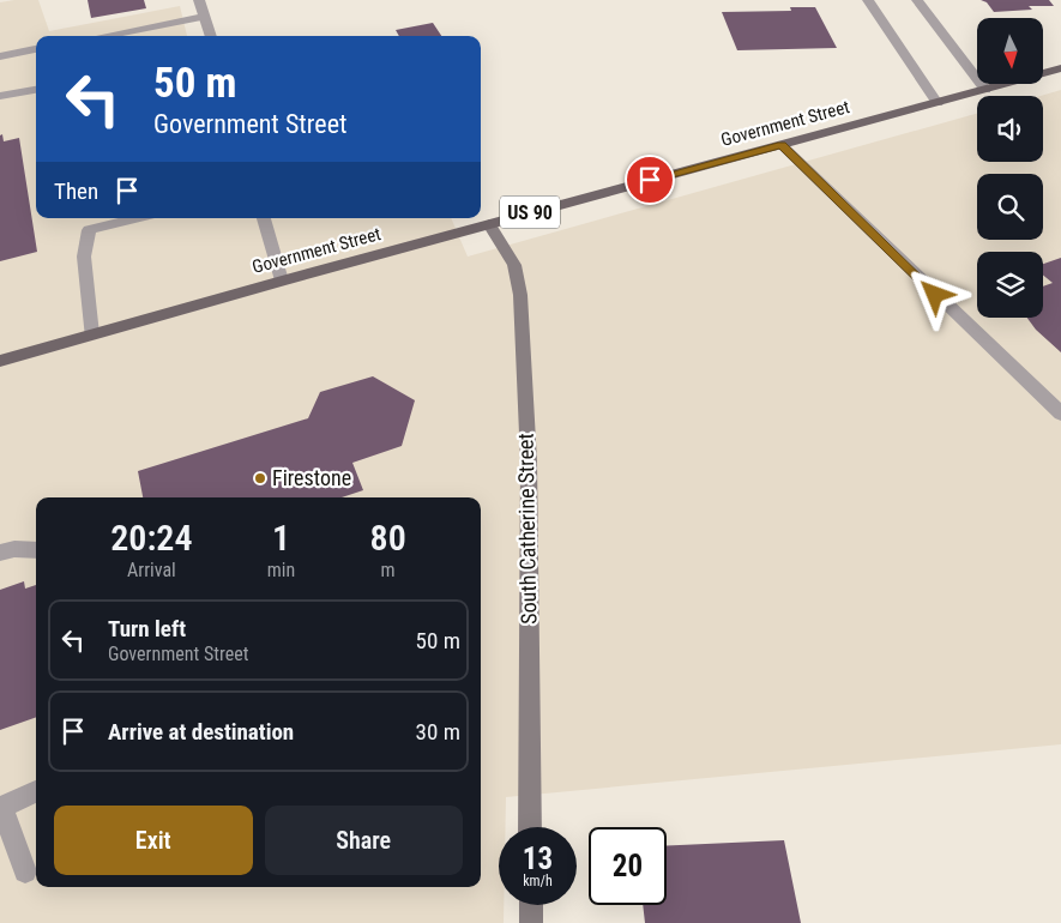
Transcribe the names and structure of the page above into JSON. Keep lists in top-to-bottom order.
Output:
{
  "streets": {
    "main road": ["Government Street", "US 90"],
    "street": ["South Catherine Street"]
  },
  "crossings": [
    ["Government Street", "South Catherine Street"]
  ],
  "places": ["Firestone"],
  "north": "bottom",
  "page": {
    "turn": ["50 m", "Government Street"],
    "then": "Then",
    "eta": [
      "20:24",
      "Arrival",
      "1",
      "min",
      "80",
      "m"
    ],
    "list": [
      {
        "name": "Turn left",
        "note": "Government Street",
        "value": "50 m"
      },
      {
        "name": "Arrive at destination",
        "value": "30 m"
      }
    ],
    "buttons": ["Exit", "Share"],
    "speed": "13 km/h",
    "limit": "20"
  }
}
